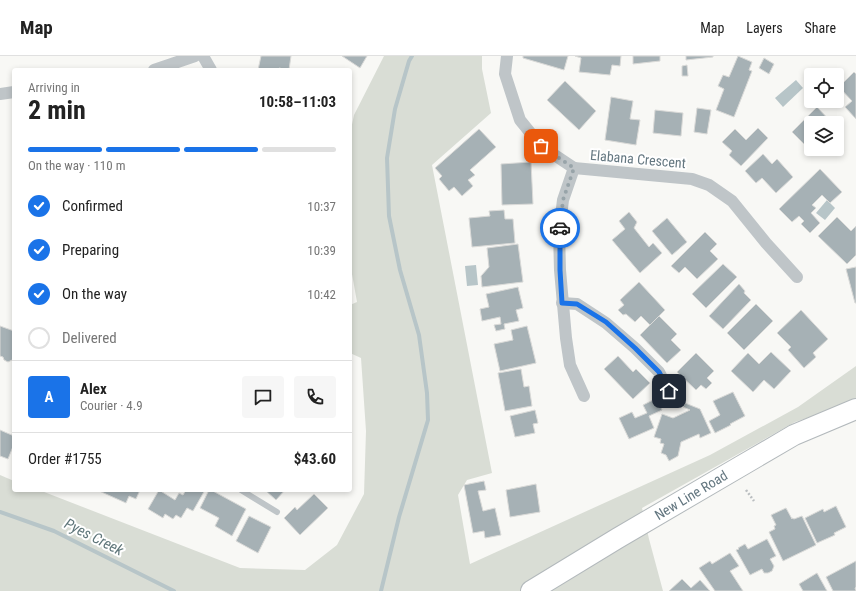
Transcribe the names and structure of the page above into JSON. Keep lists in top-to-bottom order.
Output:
{
  "streets": {
    "main road": ["New Line Road"],
    "street": ["Elabana Crescent"]
  },
  "water": ["Pyes Creek"],
  "page": {
    "header": "Map",
    "nav": ["Map", "Layers", "Share"],
    "heading": ["2 min", "Arriving in", "10:58–11:03"],
    "panel": [
      "Alex",
      "Courier · 4.9",
      "Order #1755",
      "$43.60"
    ],
    "bar": "On the way · 110 m",
    "list": [
      ["Confirmed", "10:37"],
      ["Preparing", "10:39"],
      ["On the way", "10:42"],
      "Delivered"
    ],
    "round": "A"
  }
}
